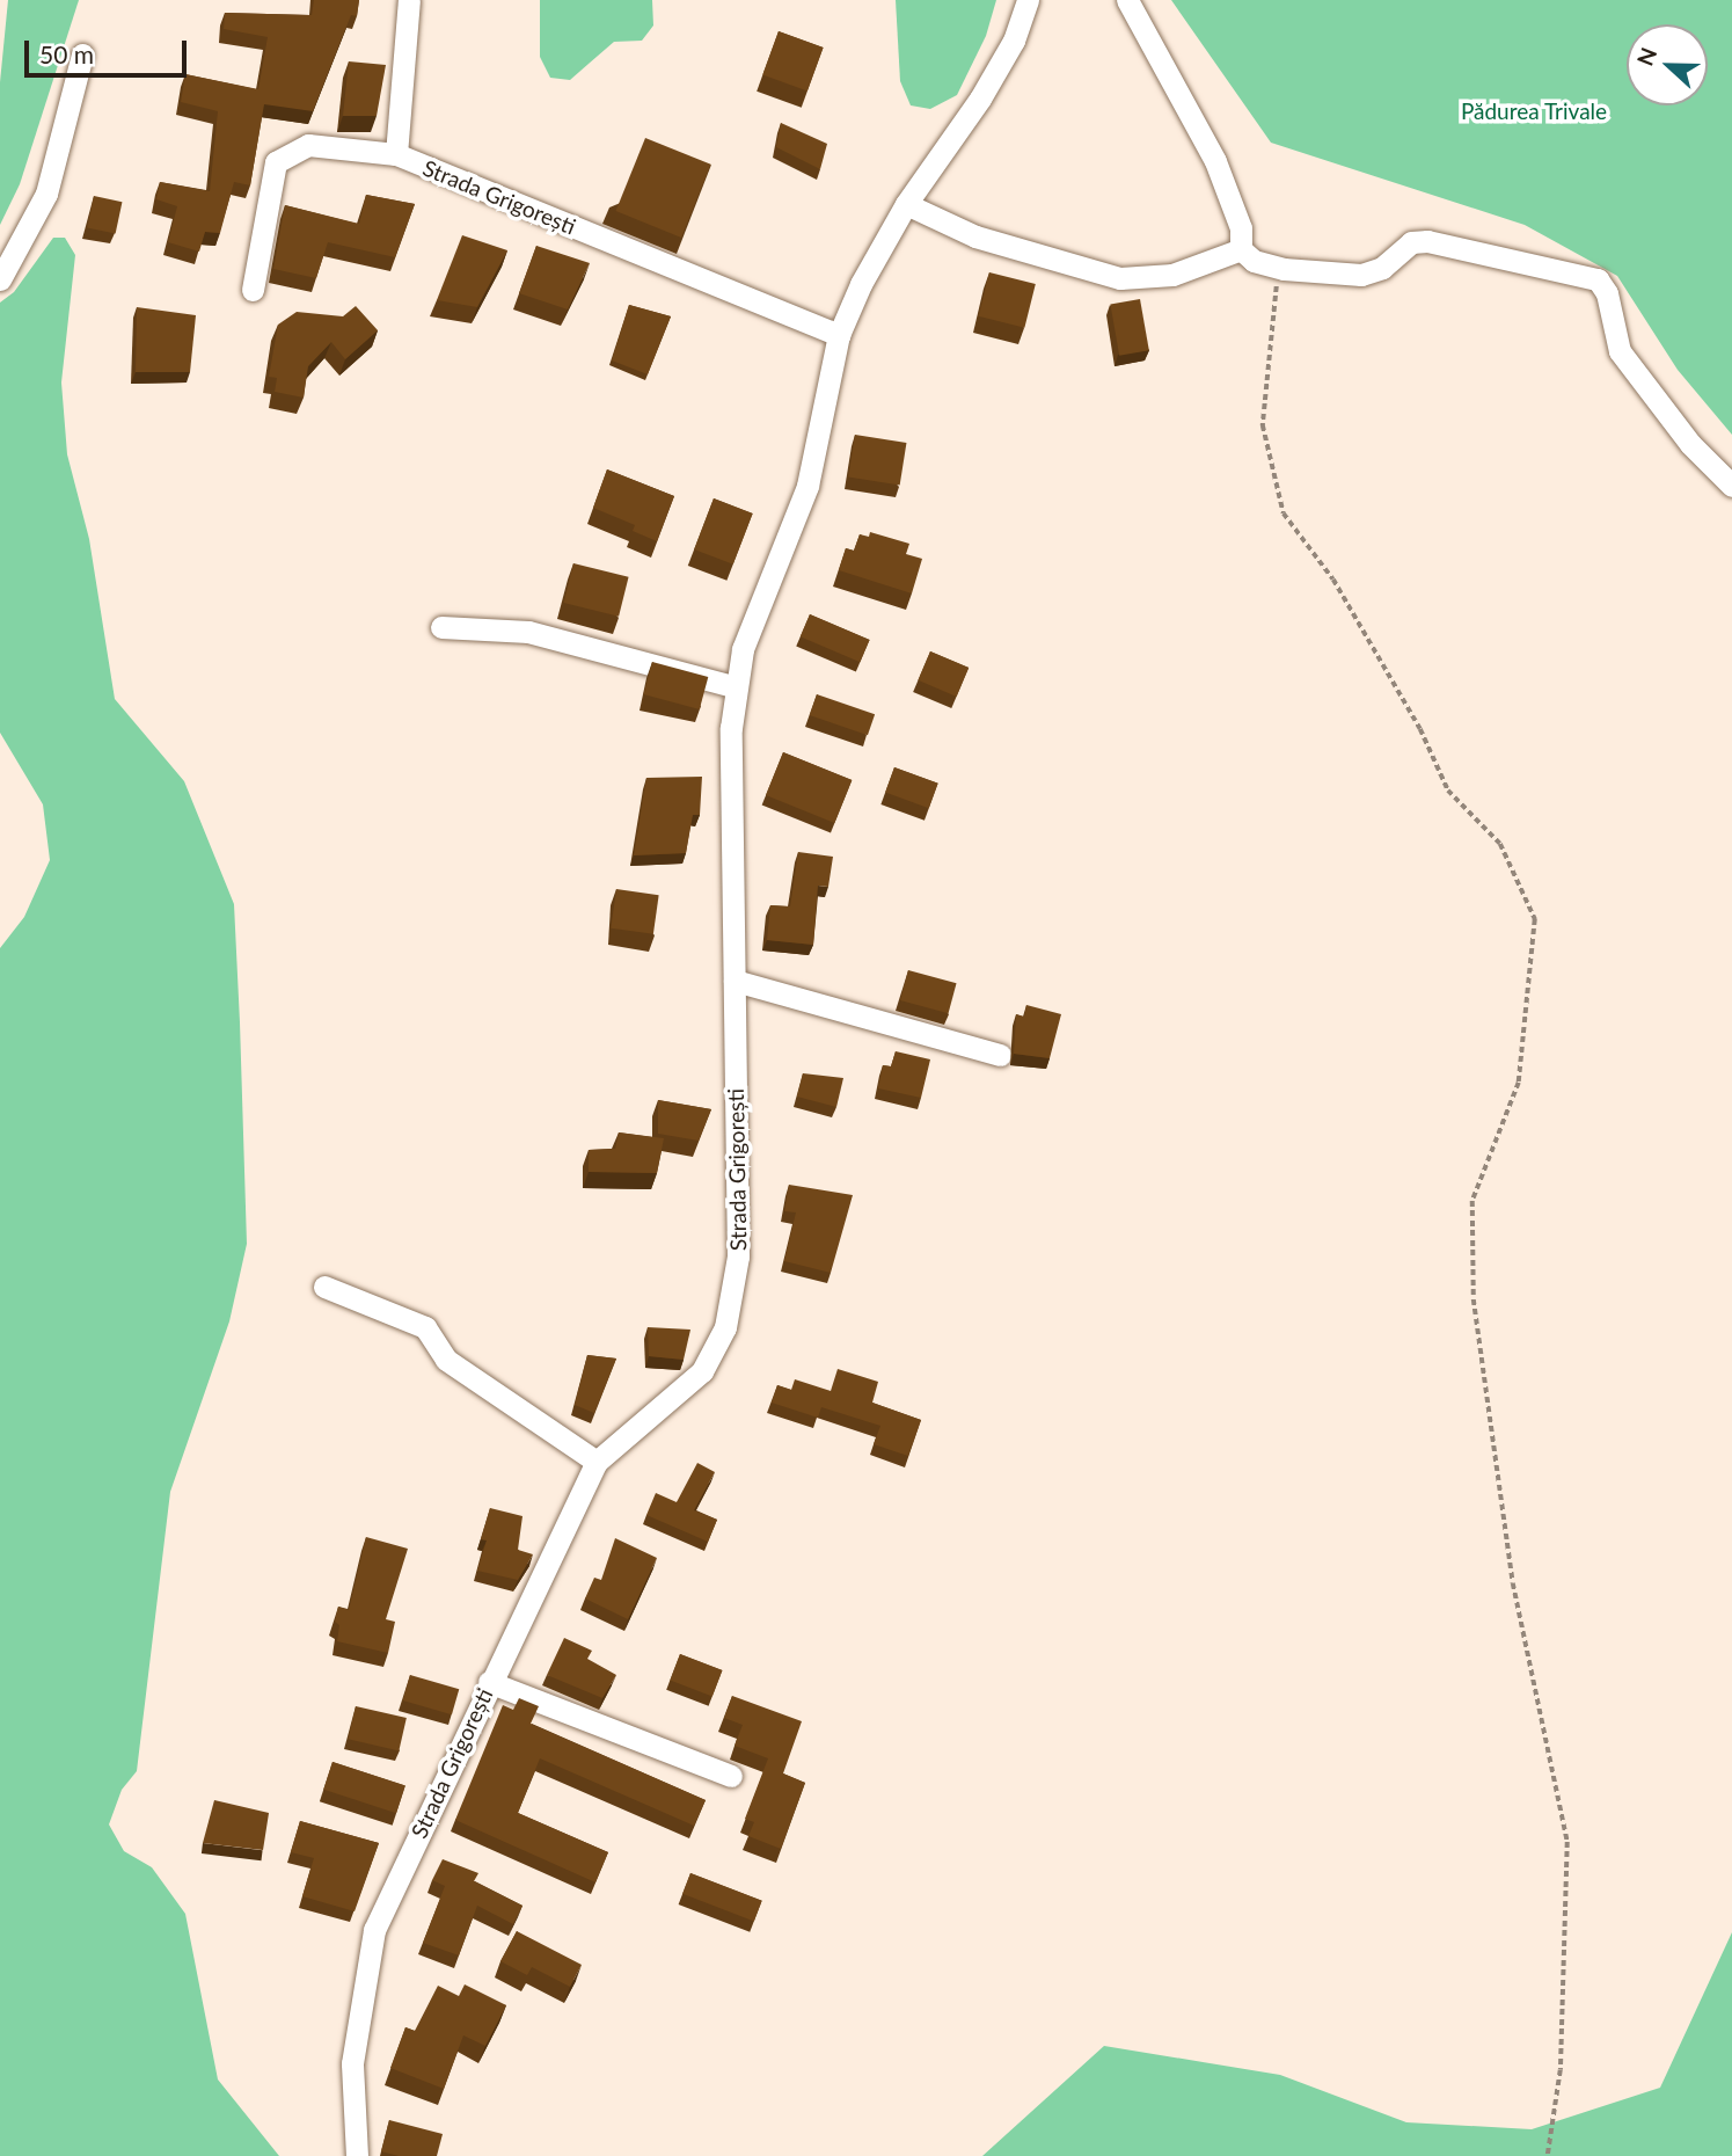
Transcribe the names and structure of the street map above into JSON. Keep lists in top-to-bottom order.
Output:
{
  "streets": {
    "street": ["Strada Grigorești"]
  },
  "parks": ["Pădurea Trivale"],
  "scale_bar": "50 m",
  "north": "left"
}
